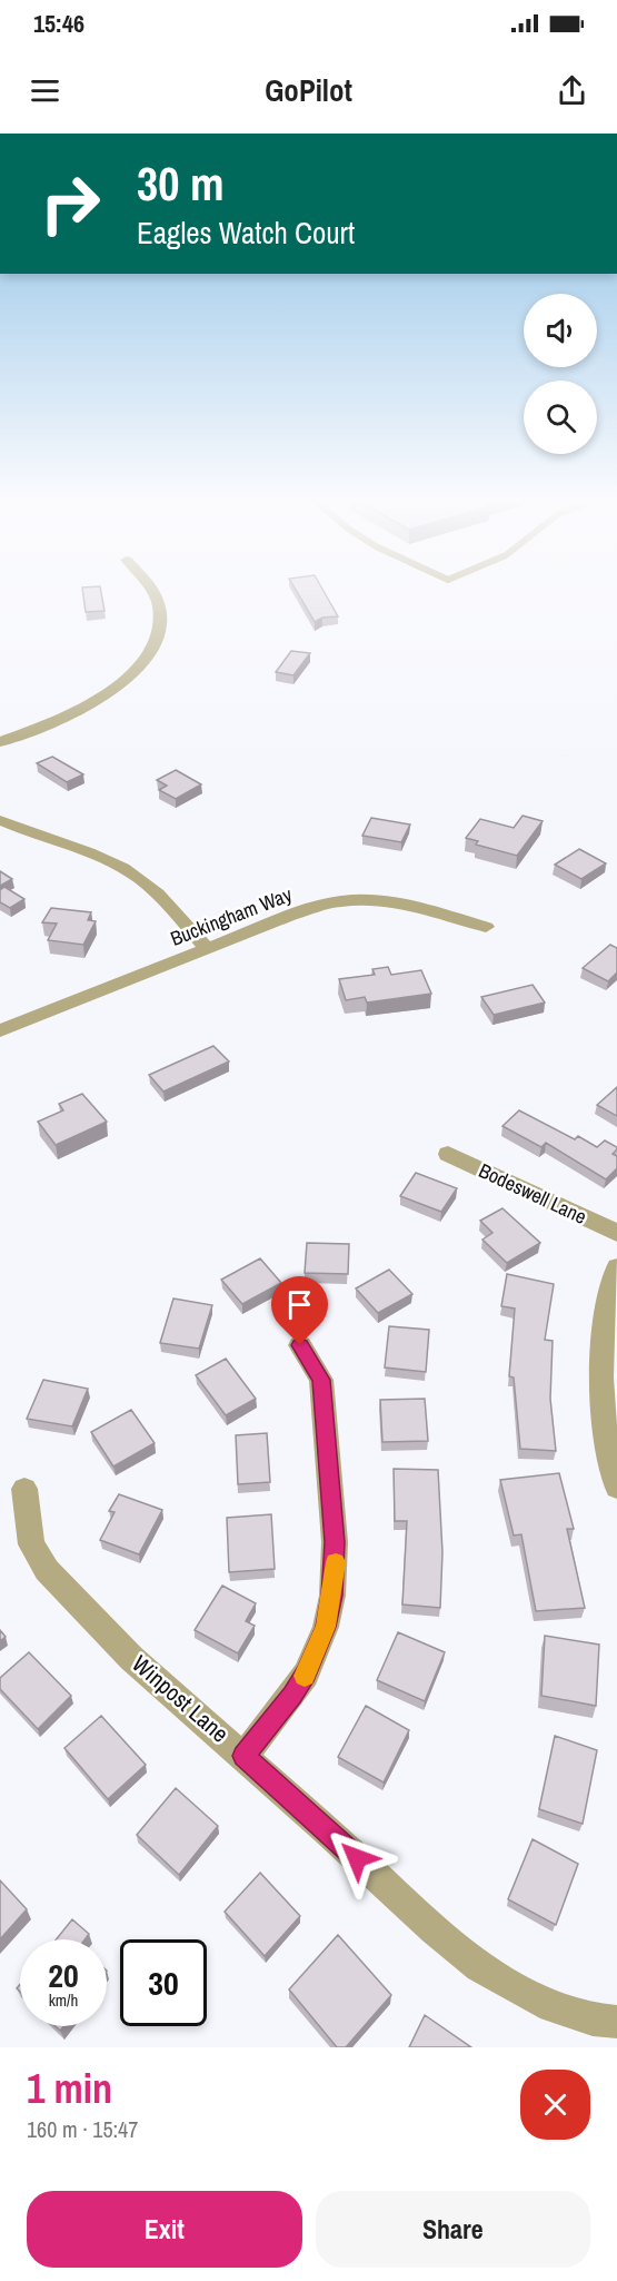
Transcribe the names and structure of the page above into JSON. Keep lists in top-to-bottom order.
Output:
{
  "streets": {
    "street": ["Buckingham Way", "Bodeswell Lane", "Winpost Lane"]
  },
  "page": {
    "status": "15:46",
    "header": "GoPilot",
    "turn": ["30 m", "Eagles Watch Court"],
    "speed": "20 km/h",
    "limit": "30",
    "heading": ["1 min", "160 m · 15:47"],
    "buttons": ["Exit", "Share"]
  }
}
